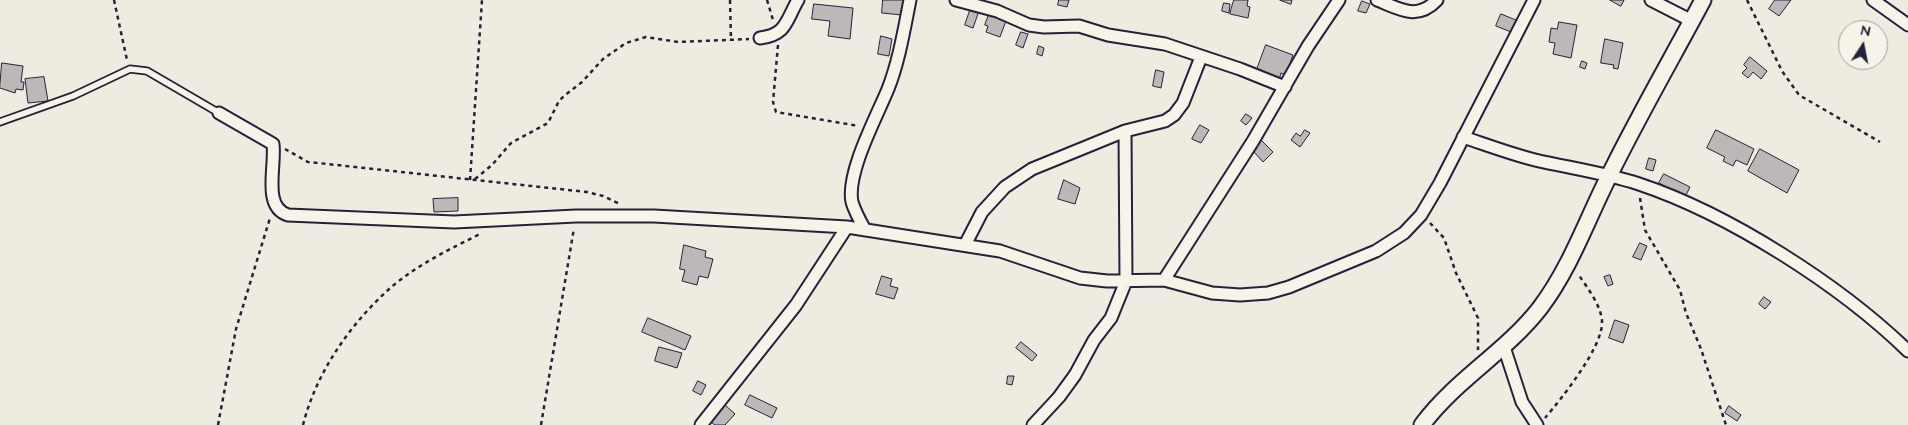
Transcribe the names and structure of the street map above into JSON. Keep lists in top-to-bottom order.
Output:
{
  "north": "top"
}
